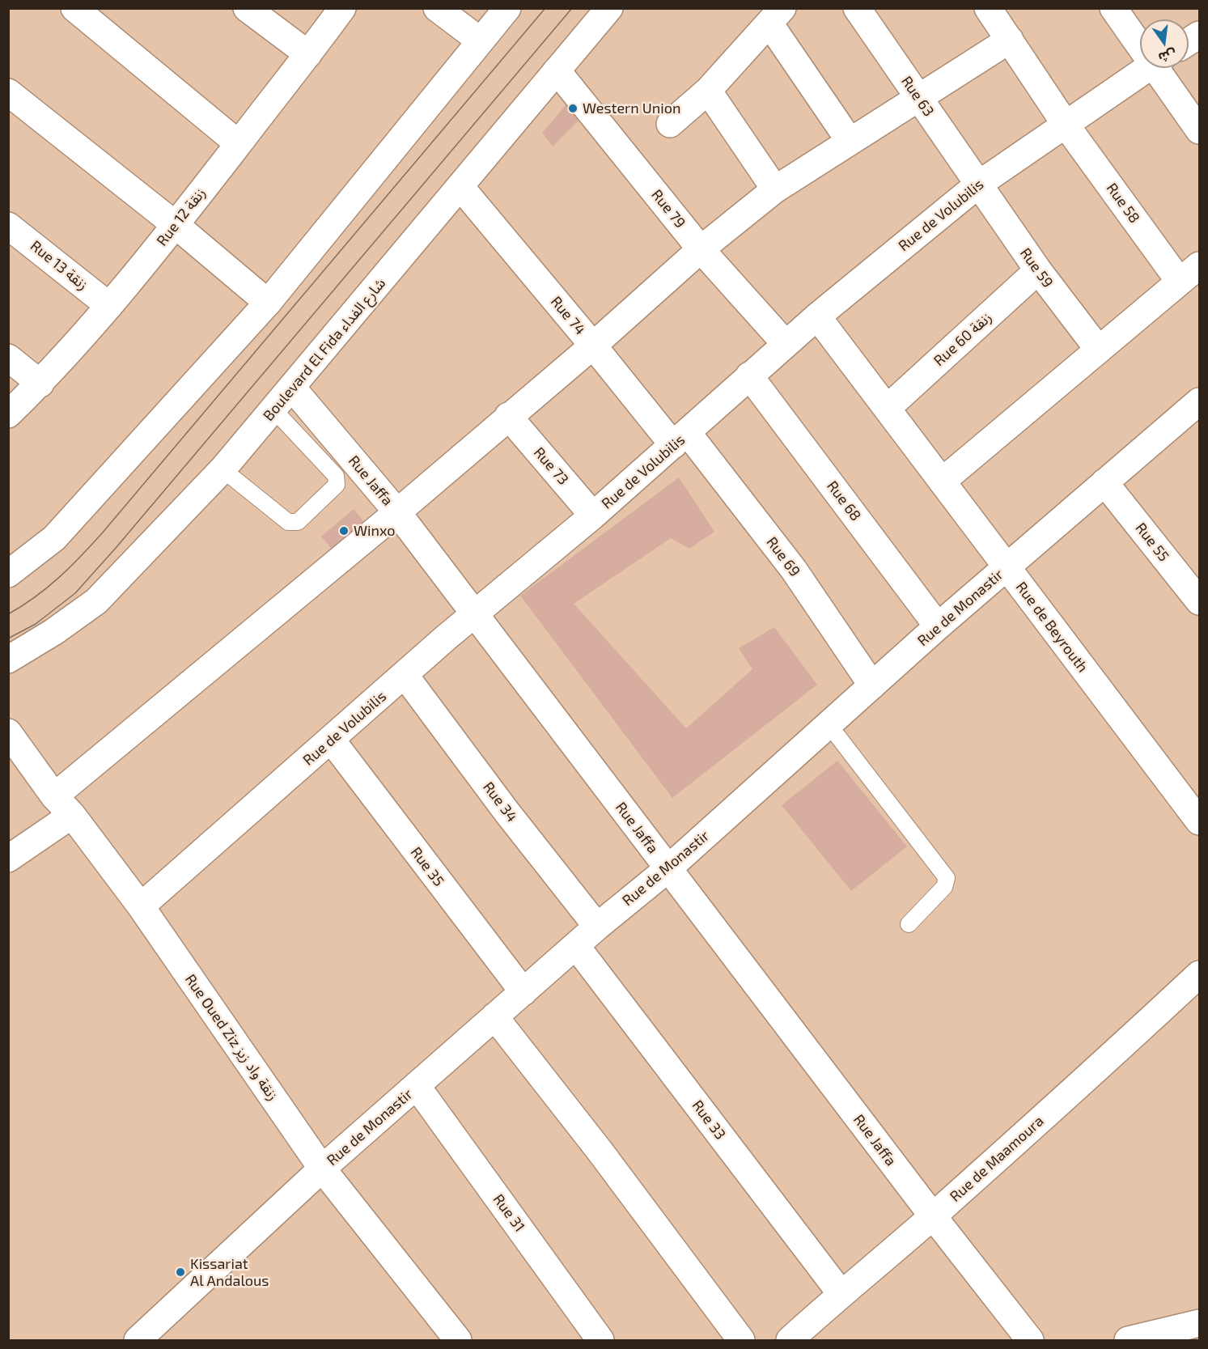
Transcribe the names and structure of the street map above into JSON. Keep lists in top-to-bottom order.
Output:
{
  "streets": {
    "street": [
      "Rue 63",
      "Rue 58",
      "Rue 79",
      "Rue de Volubilis",
      "Rue 12 زنقة",
      "Rue 13 زنقة",
      "Rue 59",
      "Rue 74",
      "Rue 60 زنقة",
      "Boulevard El Fida شارع الفداء",
      "Rue 73",
      "Rue Jaffa",
      "Rue 68",
      "Rue 55",
      "Rue 69",
      "Rue de Monastir",
      "Rue de Beyrouth",
      "Rue 34",
      "Rue 35",
      "Rue Oued Ziz زنقة واد زيز",
      "Rue 33",
      "Rue de Maamoura",
      "Rue 31"
    ]
  },
  "crossings": [
    ["Rue 63", "Rue de Volubilis"],
    ["Rue 63", "Rue 59"],
    ["Rue 58", "Rue de Volubilis"],
    ["Rue 79", "Rue de Volubilis"],
    ["Rue 79", "Boulevard El Fida شارع الفداء"],
    ["Rue de Volubilis", "Rue 59"],
    ["Rue de Volubilis", "Rue 74"],
    ["Rue de Volubilis", "Rue 73"],
    ["Rue de Volubilis", "Rue Jaffa"],
    ["Rue de Volubilis", "Rue 68"],
    ["Rue de Volubilis", "Rue 69"],
    ["Rue de Volubilis", "Rue de Beyrouth"],
    ["Rue de Volubilis", "Rue 34"],
    ["Rue de Volubilis", "Rue 35"],
    ["Rue de Volubilis", "Rue Oued Ziz زنقة واد زيز"],
    ["Rue 12 زنقة", "Rue 13 زنقة"],
    ["Rue 59", "Rue 60 زنقة"],
    ["Rue 74", "Boulevard El Fida شارع الفداء"],
    ["Rue 74", "Rue 69"],
    ["Rue 60 زنقة", "Rue de Beyrouth"],
    ["Boulevard El Fida شارع الفداء", "Rue Jaffa"],
    ["Rue Jaffa", "Rue de Monastir"],
    ["Rue Jaffa", "Rue de Maamoura"],
    ["Rue 68", "Rue de Monastir"],
    ["Rue 55", "Rue de Monastir"],
    ["Rue 69", "Rue de Monastir"],
    ["Rue de Monastir", "Rue de Beyrouth"],
    ["Rue de Monastir", "Rue 34"],
    ["Rue de Monastir", "Rue 35"],
    ["Rue de Monastir", "Rue Oued Ziz زنقة واد زيز"],
    ["Rue de Monastir", "Rue 33"],
    ["Rue de Monastir", "Rue 31"],
    ["Rue 33", "Rue de Maamoura"]
  ],
  "places": ["Western Union", "Winxo", "Kissariat Al Andalous"],
  "north": "bottom"
}
